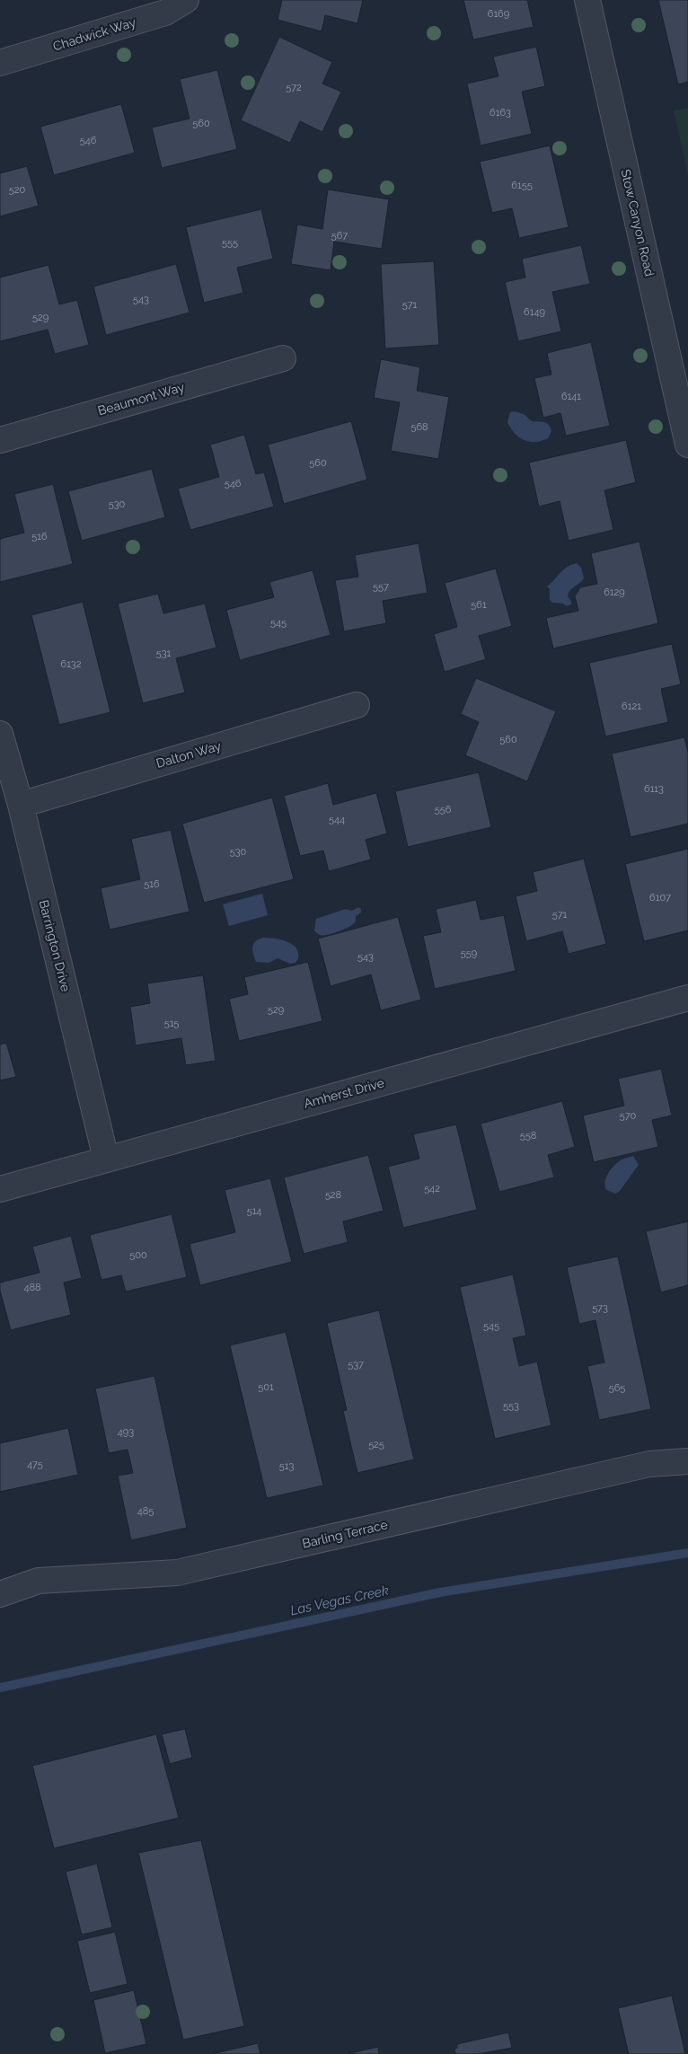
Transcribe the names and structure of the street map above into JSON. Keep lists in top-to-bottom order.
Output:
{
  "streets": {
    "street": [
      "Chadwick Way",
      "Stow Canyon Road",
      "Beaumont Way",
      "Dalton Way",
      "Barrington Drive",
      "Amherst Drive",
      "Barling Terrace"
    ]
  },
  "crossings": [
    ["Dalton Way", "Barrington Drive"],
    ["Barrington Drive", "Amherst Drive"]
  ],
  "water": ["Las Vegas Creek"],
  "house_numbers": [
    "6169",
    "572",
    "6163",
    "560",
    "546",
    "6155",
    "520",
    "567",
    "555",
    "543",
    "571",
    "6149",
    "529",
    "6141",
    "568",
    "560",
    "546",
    "530",
    "516",
    "557",
    "6129",
    "561",
    "545",
    "531",
    "6132",
    "6121",
    "560",
    "6113",
    "556",
    "544",
    "530",
    "516",
    "6107",
    "571",
    "559",
    "543",
    "529",
    "515",
    "570",
    "558",
    "542",
    "528",
    "514",
    "500",
    "488",
    "573",
    "545",
    "537",
    "501",
    "565",
    "553",
    "493",
    "525",
    "475",
    "513",
    "485"
  ]
}
